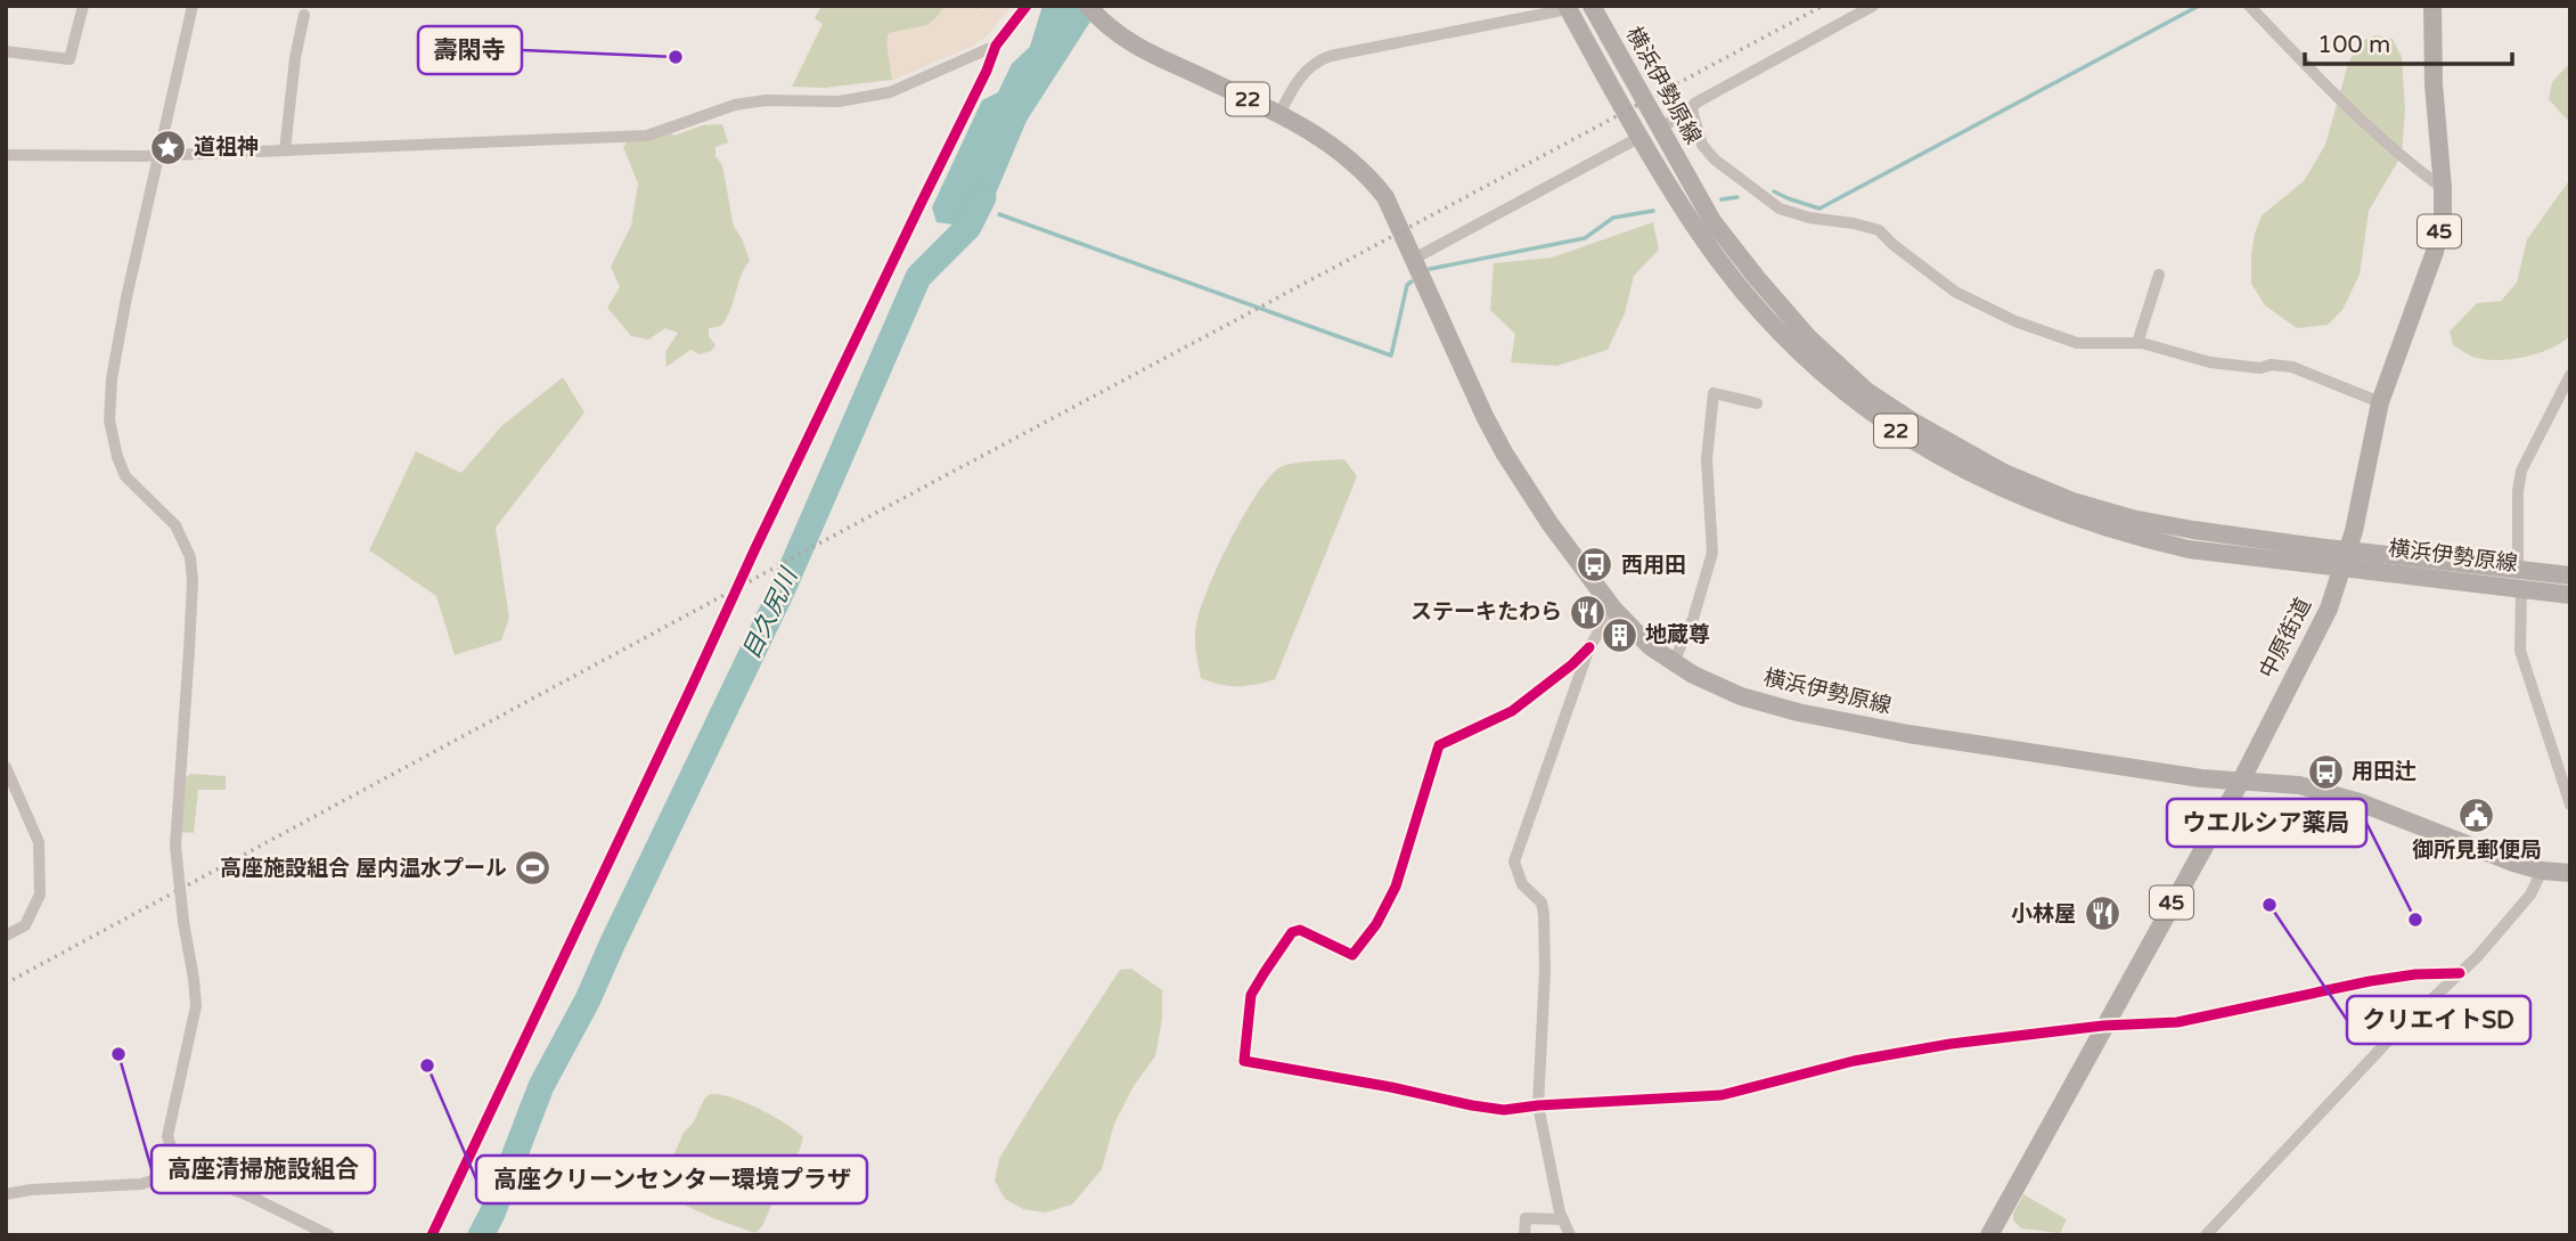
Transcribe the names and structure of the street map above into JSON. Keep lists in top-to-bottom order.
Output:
{
  "streets": {
    "main road": [
      "横浜伊勢原線",
      "22",
      "45",
      "中原街道"
    ]
  },
  "crossings": [
    ["横浜伊勢原線", "中原街道"]
  ],
  "water": ["目久尻川"],
  "places": {
    "other": [
      "壽閑寺",
      "クリエイトSD",
      "ウエルシア薬局",
      "高座清掃施設組合",
      "高座クリーンセンター環境プラザ"
    ],
    "place": ["道祖神"],
    "bus stop": ["西用田", "用田辻"],
    "restaurant": ["ステーキたわら", "小林屋"],
    "building": ["地蔵尊"],
    "public building": ["御所見郵便局"],
    "sports": ["高座施設組合 屋内温水プール"]
  },
  "scale_bar": "100 m"
}
